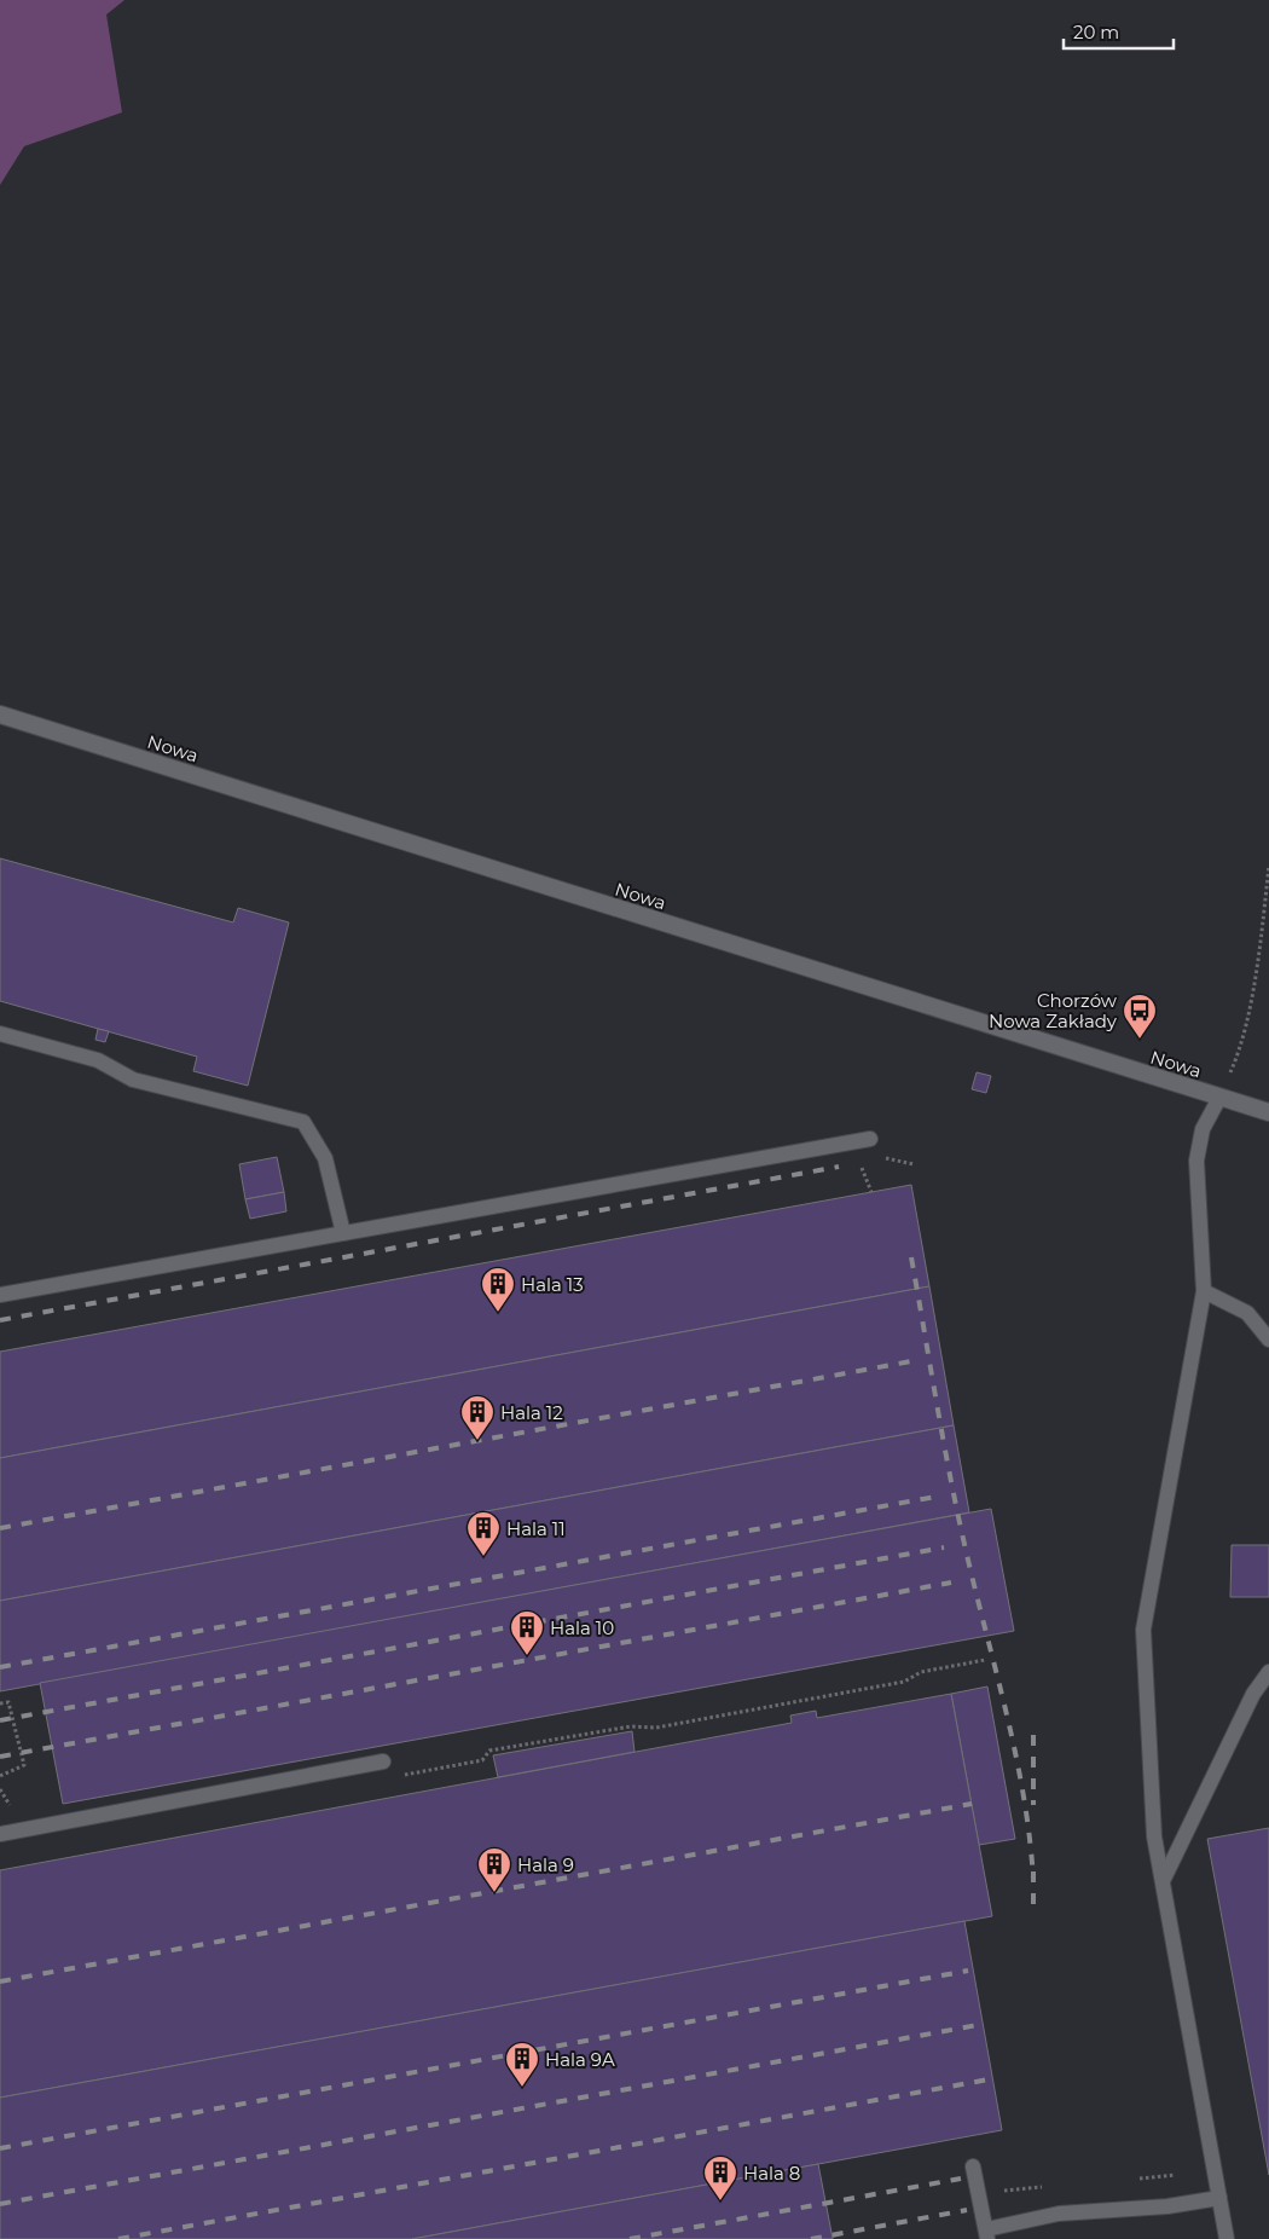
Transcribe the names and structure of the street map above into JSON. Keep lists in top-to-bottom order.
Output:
{
  "streets": {
    "street": ["Nowa"]
  },
  "places": {
    "bus stop": ["Chorzów Nowa Zakłady"],
    "building": [
      "Hala 13",
      "Hala 12",
      "Hala 11",
      "Hala 10",
      "Hala 9",
      "Hala 9A",
      "Hala 8"
    ]
  },
  "scale_bar": "20 m"
}
